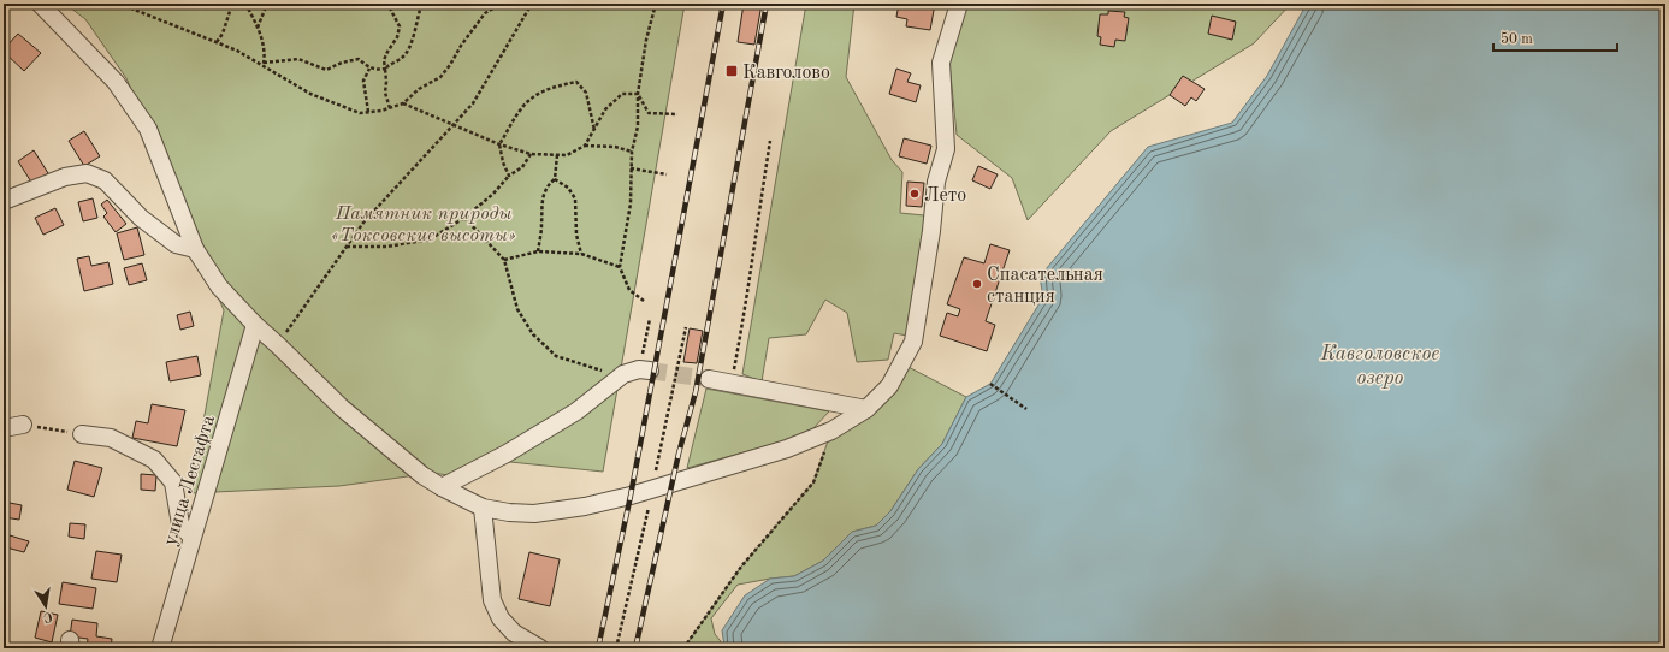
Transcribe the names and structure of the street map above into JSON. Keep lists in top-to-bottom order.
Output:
{
  "streets": {
    "street": ["улица Лесгафта"]
  },
  "water": ["Кавголовское озеро"],
  "parks": ["Памятник природы «Токсовские высоты»"],
  "places": {
    "transit": ["Кавголово"],
    "other": ["Лето", "Спасательная станция"]
  },
  "scale_bar": "50 m",
  "north": "bottom"
}
